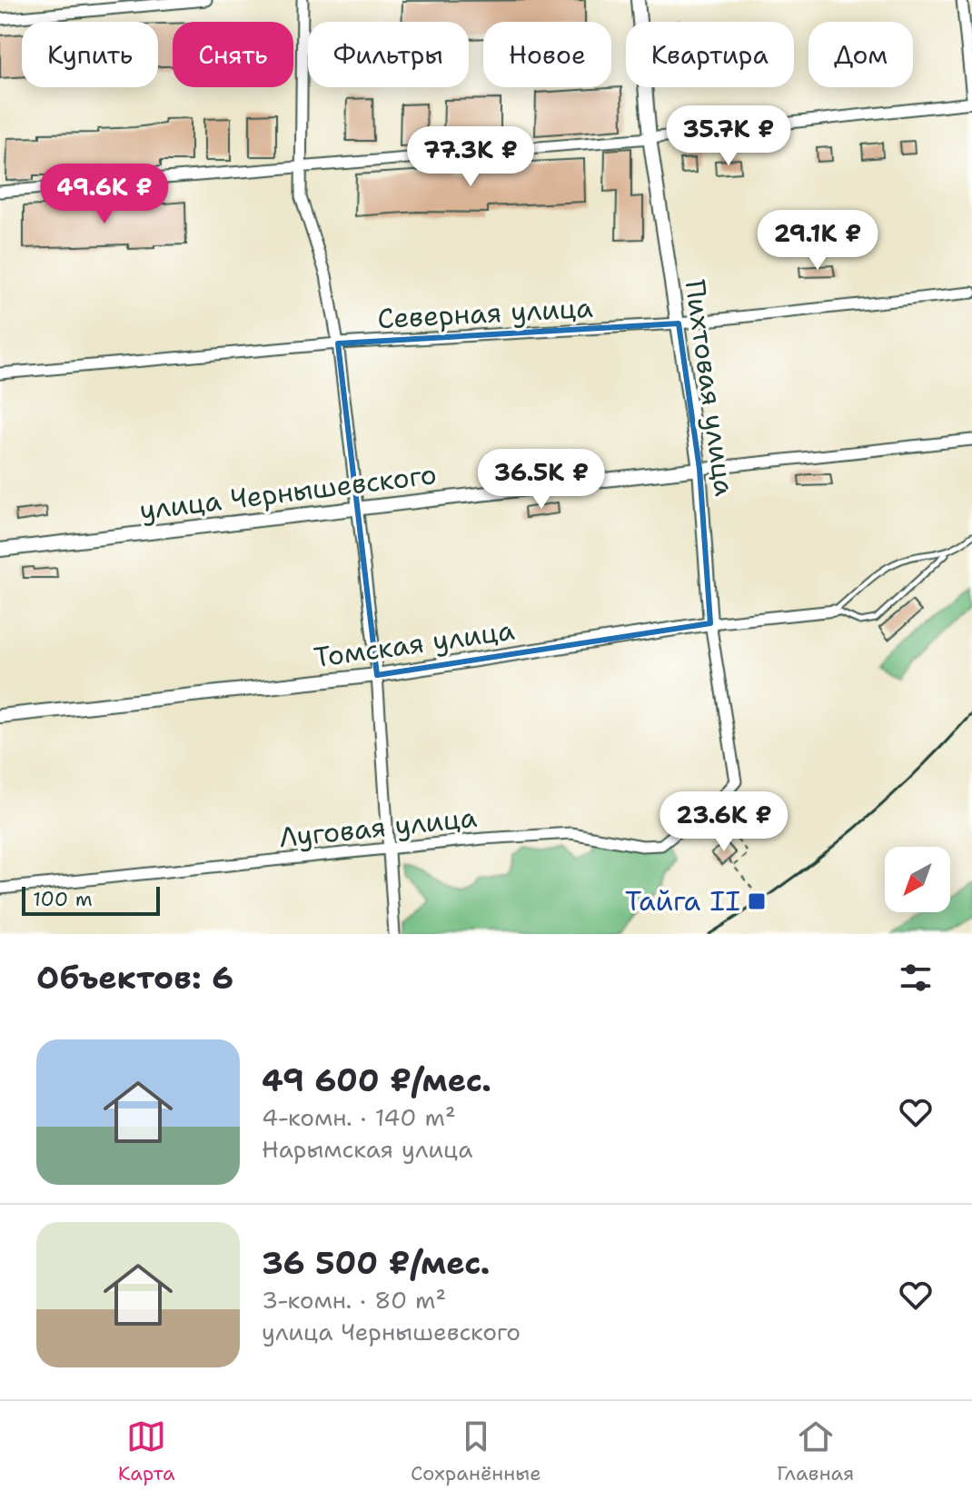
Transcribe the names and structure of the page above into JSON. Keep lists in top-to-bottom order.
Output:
{
  "streets": {
    "street": [
      "Северная улица",
      "Пихтовая улица",
      "улица Чернышевского",
      "Томская улица",
      "Луговая улица"
    ]
  },
  "crossings": [
    ["Северная улица", "Пихтовая улица"],
    ["Пихтовая улица", "улица Чернышевского"],
    ["Пихтовая улица", "Томская улица"],
    ["Пихтовая улица", "Луговая улица"]
  ],
  "places": {
    "transit": ["Тайга II"]
  },
  "scale_bar": "100 m",
  "north": "bottom left",
  "page": {
    "chip": [
      "Купить",
      "Снять",
      "Фильтры",
      "Новое",
      "Квартира",
      "Дом"
    ],
    "price": [
      "35.7K ₽",
      "77.3K ₽",
      "49.6K ₽",
      "29.1K ₽",
      "36.5K ₽",
      "23.6K ₽"
    ],
    "scale": "100 m",
    "heading": "Объектов: 6",
    "list": [
      {
        "name": "49 600 ₽/мес.",
        "note": "4-комн. · 140 m² · Нарымская улица"
      },
      {
        "name": "36 500 ₽/мес.",
        "note": "3-комн. · 80 m² · улица Чернышевского"
      }
    ],
    "tabs": ["Карта", "Сохранённые", "Главная"]
  }
}
